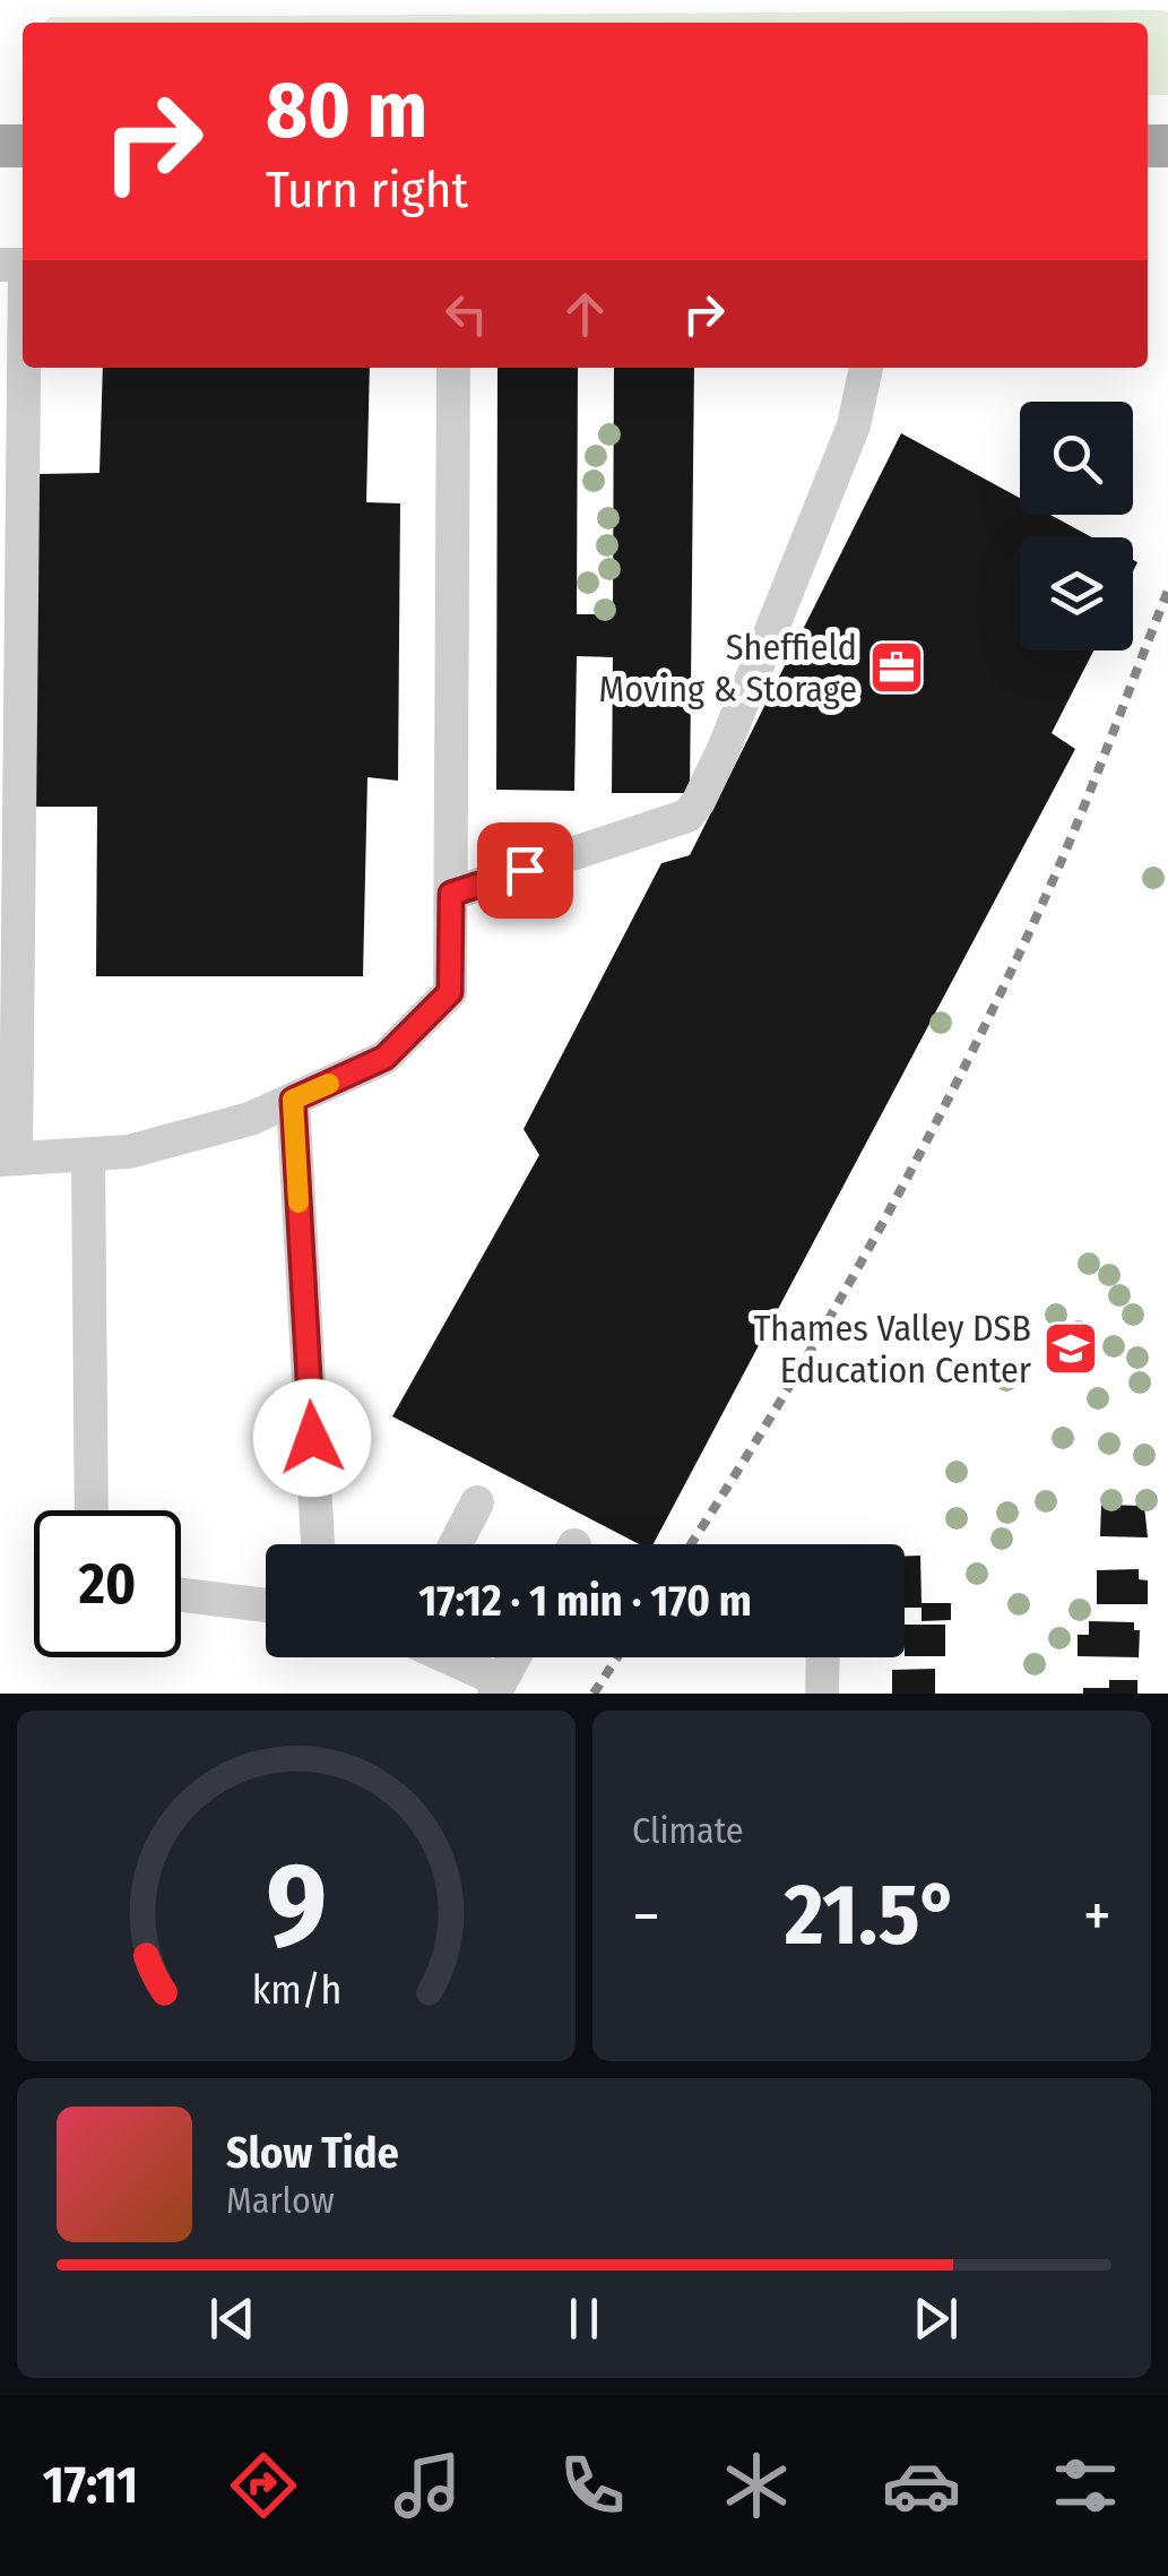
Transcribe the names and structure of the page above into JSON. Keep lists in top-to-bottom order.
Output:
{
  "places": {
    "office": ["Sheffield Moving & Storage"],
    "school or university": ["Thames Valley DSB Education Center"]
  },
  "page": {
    "turn": ["80 m", "Turn right"],
    "limit": "20",
    "trip": "17:12 · 1 min · 170 m",
    "tile": "Climate",
    "heat": ["−", "21.5°", "+"],
    "song": ["Slow Tide", "Marlow"],
    "tabs": "17:11",
    "gauge": ["9", "km/h"]
  }
}
